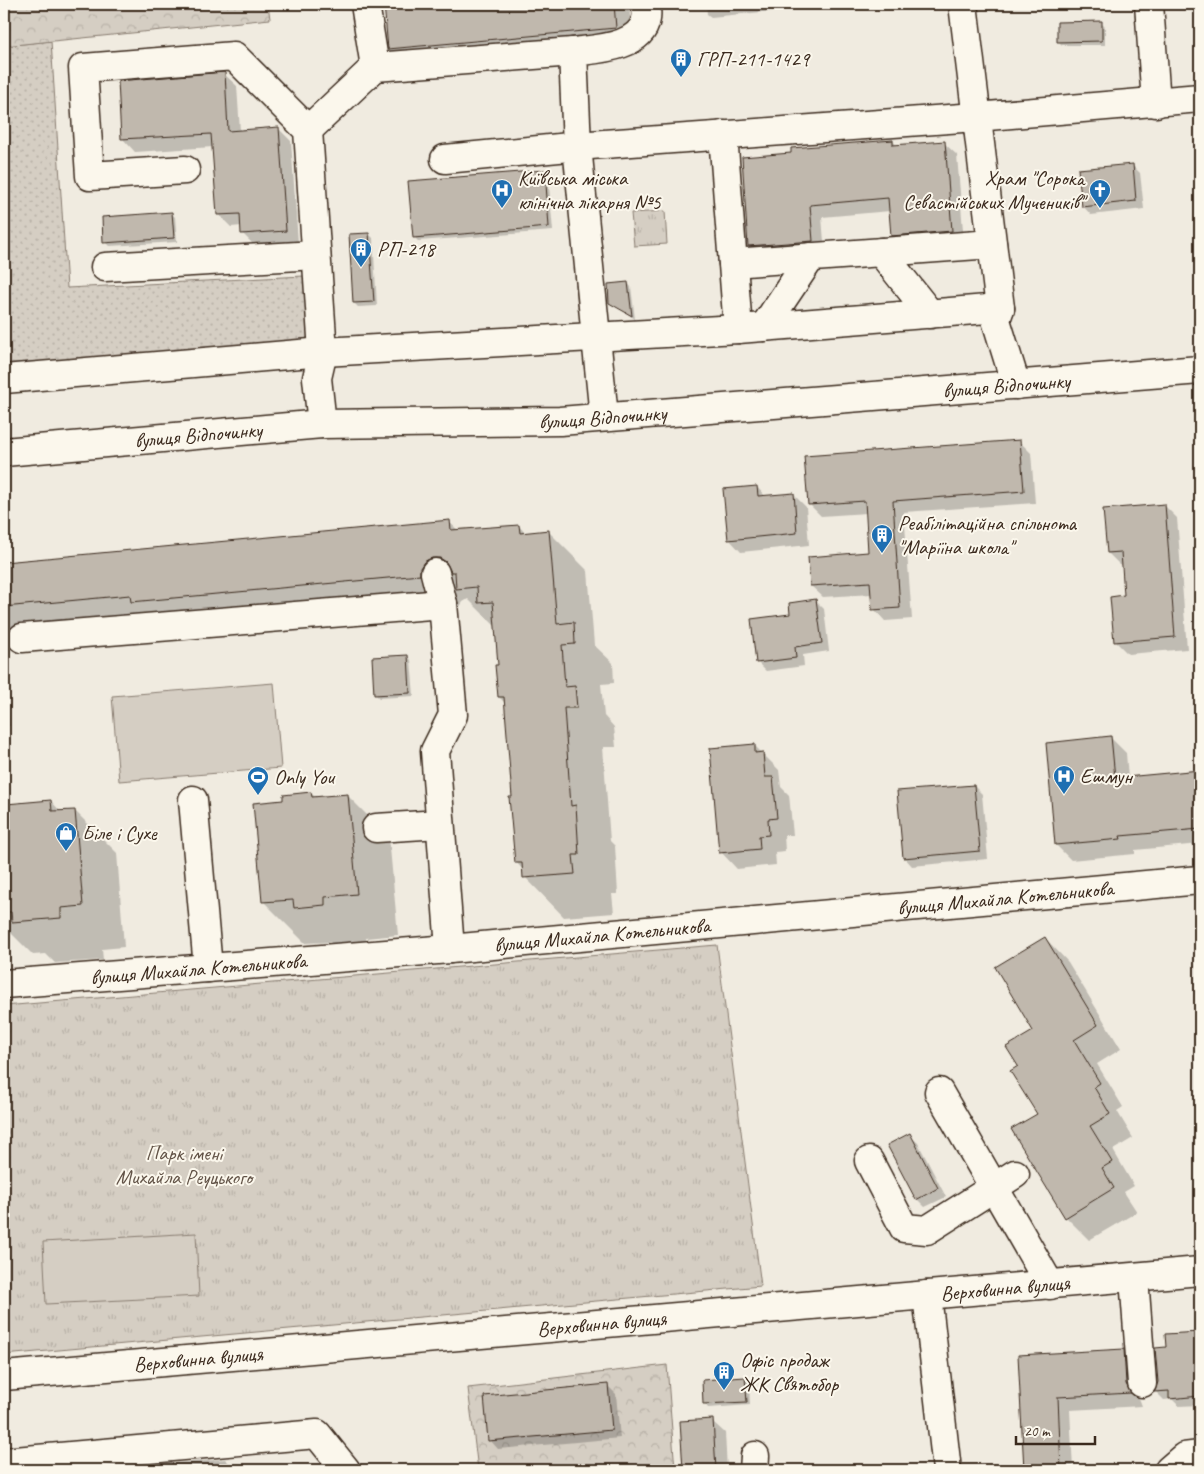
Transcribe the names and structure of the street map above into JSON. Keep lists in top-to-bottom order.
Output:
{
  "streets": {
    "street": ["вулиця Відпочинку", "вулиця Михайла Котельникова", "Верховинна вулиця"]
  },
  "parks": ["Парк імені Михайла Реуцького"],
  "places": {
    "building": [
      "ГРП-211-1429",
      "РП-218",
      "Реабілітаційна спільнота \"Маріїна школа\"",
      "Офіс продаж ЖК Святобор"
    ],
    "hospital": ["Київська міська клінічна лікарня №5", "Ешмун"],
    "church": ["Храм \"Сорока Севастійських Мучеників\""],
    "sports": ["Only You"],
    "shop": ["Біле і Сухе"]
  },
  "scale_bar": "20 m"
}
